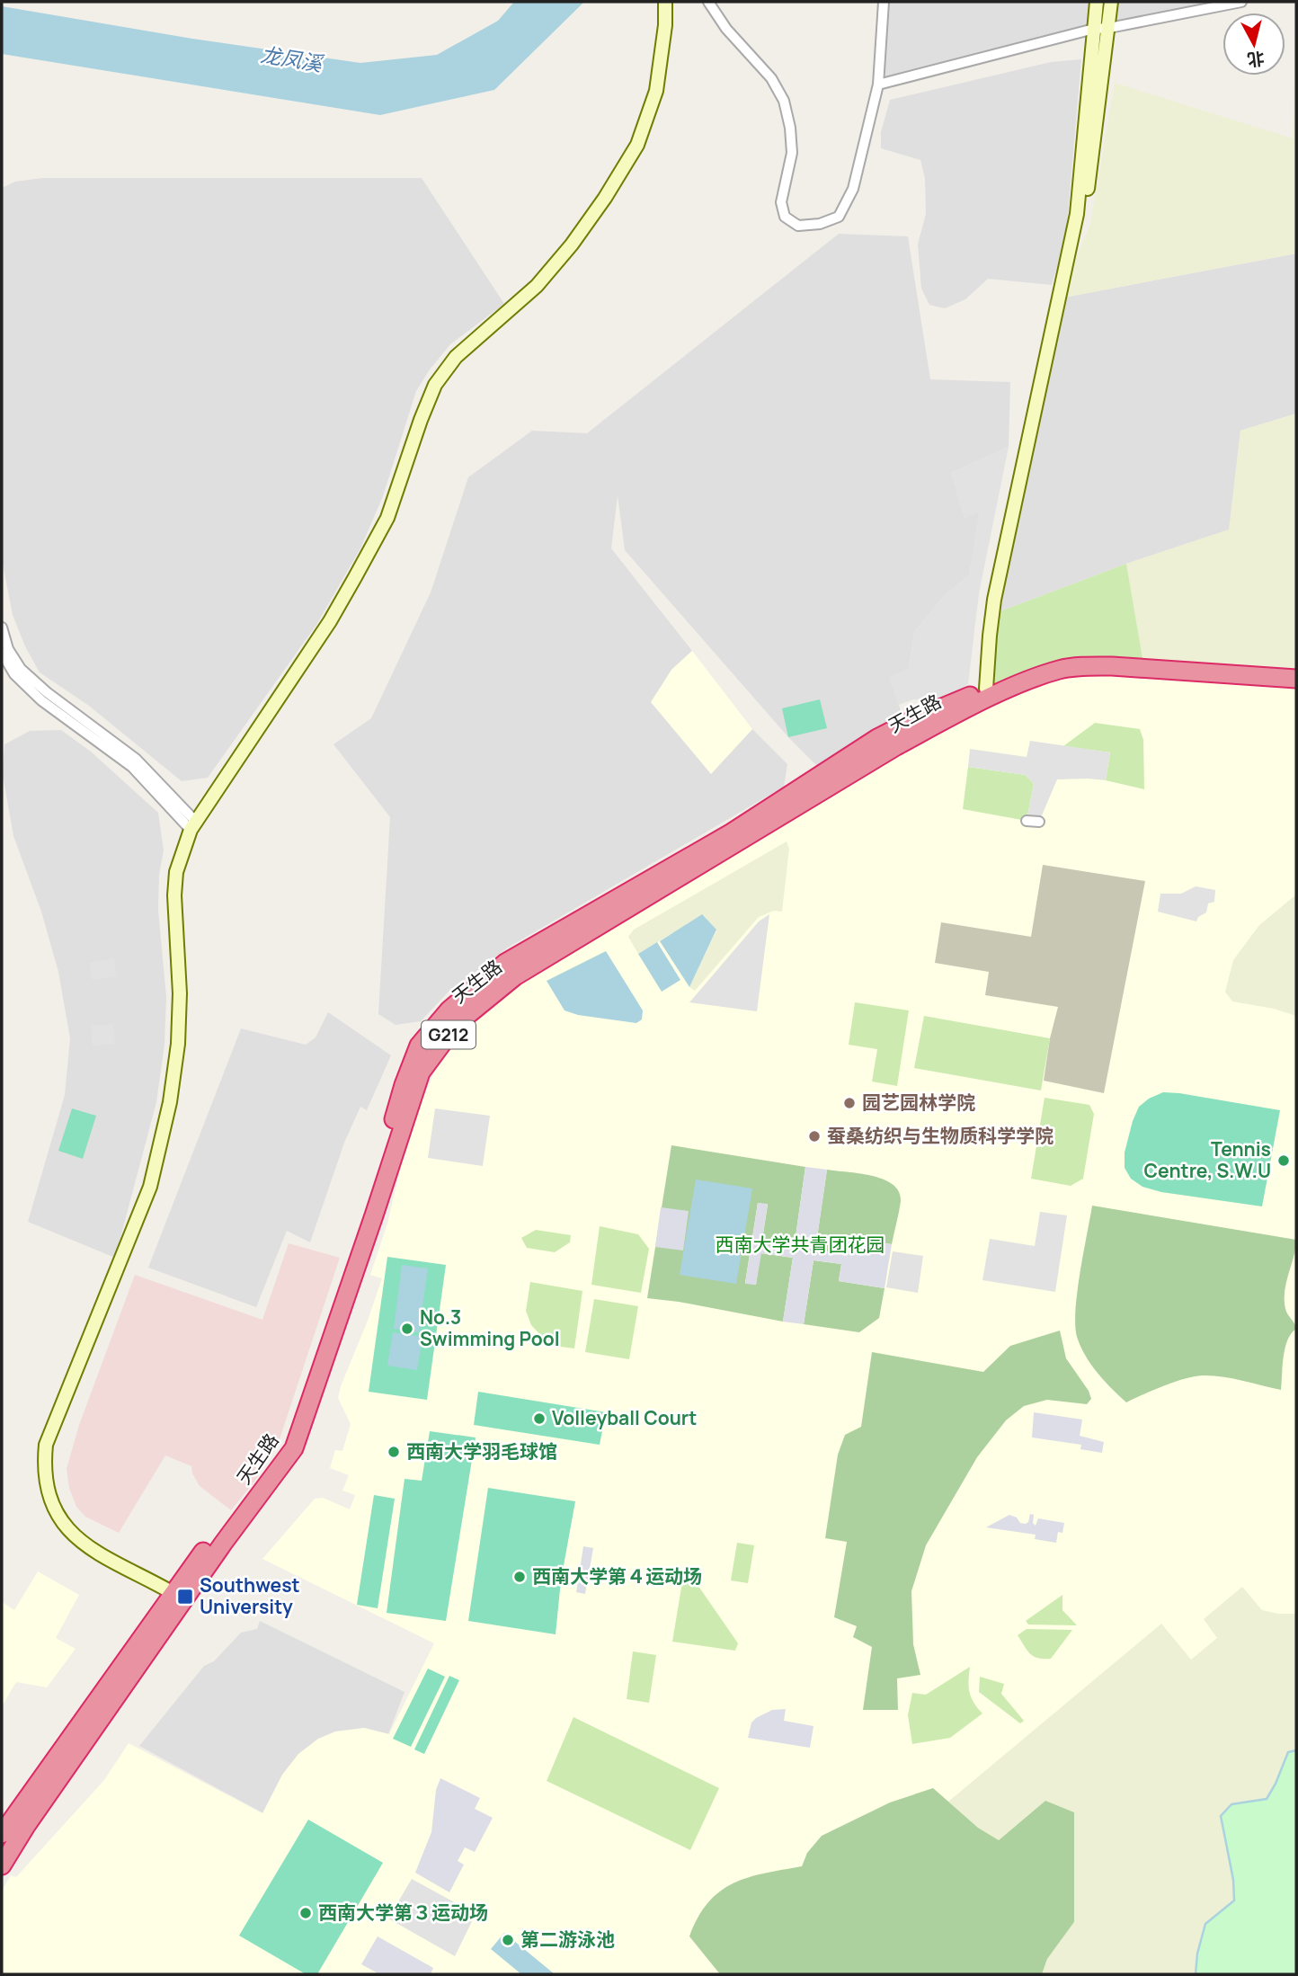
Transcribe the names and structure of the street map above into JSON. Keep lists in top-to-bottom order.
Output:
{
  "streets": {
    "highway": ["天生路", "G212"]
  },
  "water": ["龙凤溪"],
  "parks": ["西南大学共青团花园"],
  "places": {
    "other": [
      "园艺园林学院",
      "蚕桑纺织与生物质科学学院",
      "Tennis Centre, S.W.U",
      "No.3 Swimming Pool",
      "Volleyball Court",
      "西南大学羽毛球馆",
      "西南大学第４运动场",
      "西南大学第３运动场",
      "第二游泳池"
    ],
    "transit": ["Southwest University"]
  },
  "north": "bottom"
}
